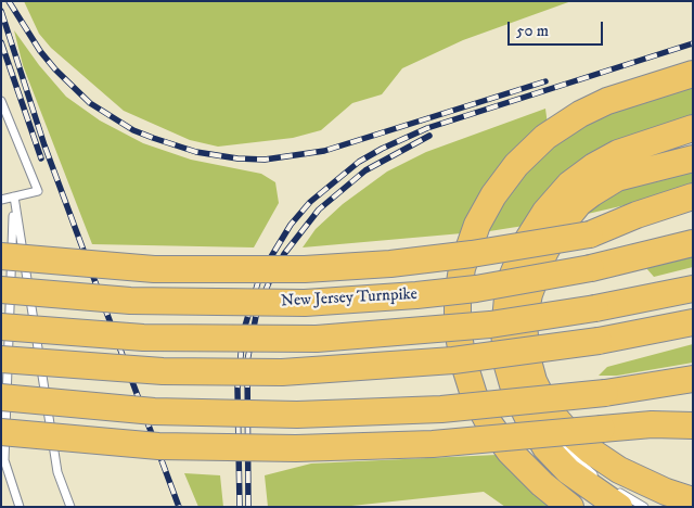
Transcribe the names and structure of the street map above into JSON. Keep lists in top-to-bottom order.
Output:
{
  "streets": {
    "highway": ["New Jersey Turnpike"]
  },
  "scale_bar": "50 m"
}
